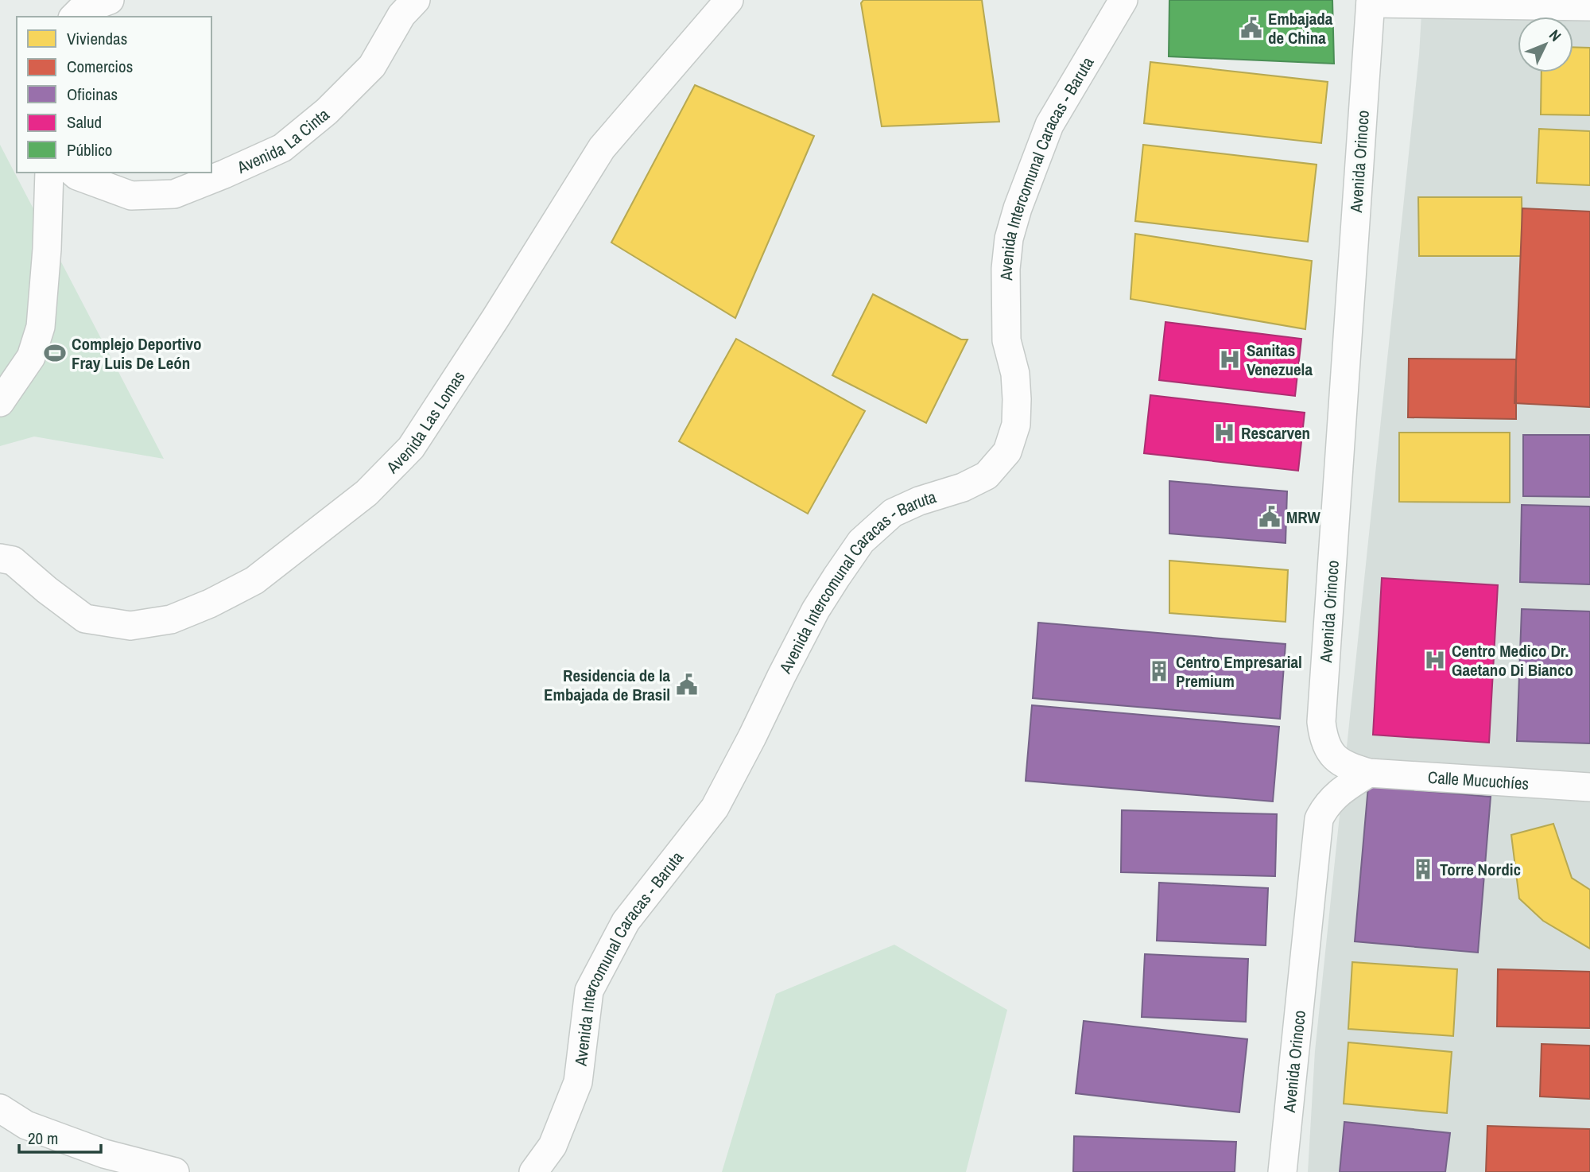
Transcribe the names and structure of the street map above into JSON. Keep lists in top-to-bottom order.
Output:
{
  "streets": {
    "street": [
      "Avenida La Cinta",
      "Avenida Orinoco",
      "Avenida Intercomunal Caracas - Baruta",
      "Avenida Las Lomas",
      "Calle Mucuchíes"
    ]
  },
  "crossings": [
    ["Avenida Orinoco", "Calle Mucuchíes"]
  ],
  "places": {
    "public building": ["Embajada de China", "MRW", "Residencia de la Embajada de Brasil"],
    "sports": ["Complejo Deportivo Fray Luis De León"],
    "hospital": ["Sanitas Venezuela", "Rescarven", "Centro Medico Dr. Gaetano Di Bianco"],
    "building": ["Centro Empresarial Premium", "Torre Nordic"]
  },
  "legend": [
    "Viviendas",
    "Comercios",
    "Oficinas",
    "Salud",
    "Público"
  ],
  "scale_bar": "20 m",
  "north": "top right"
}
